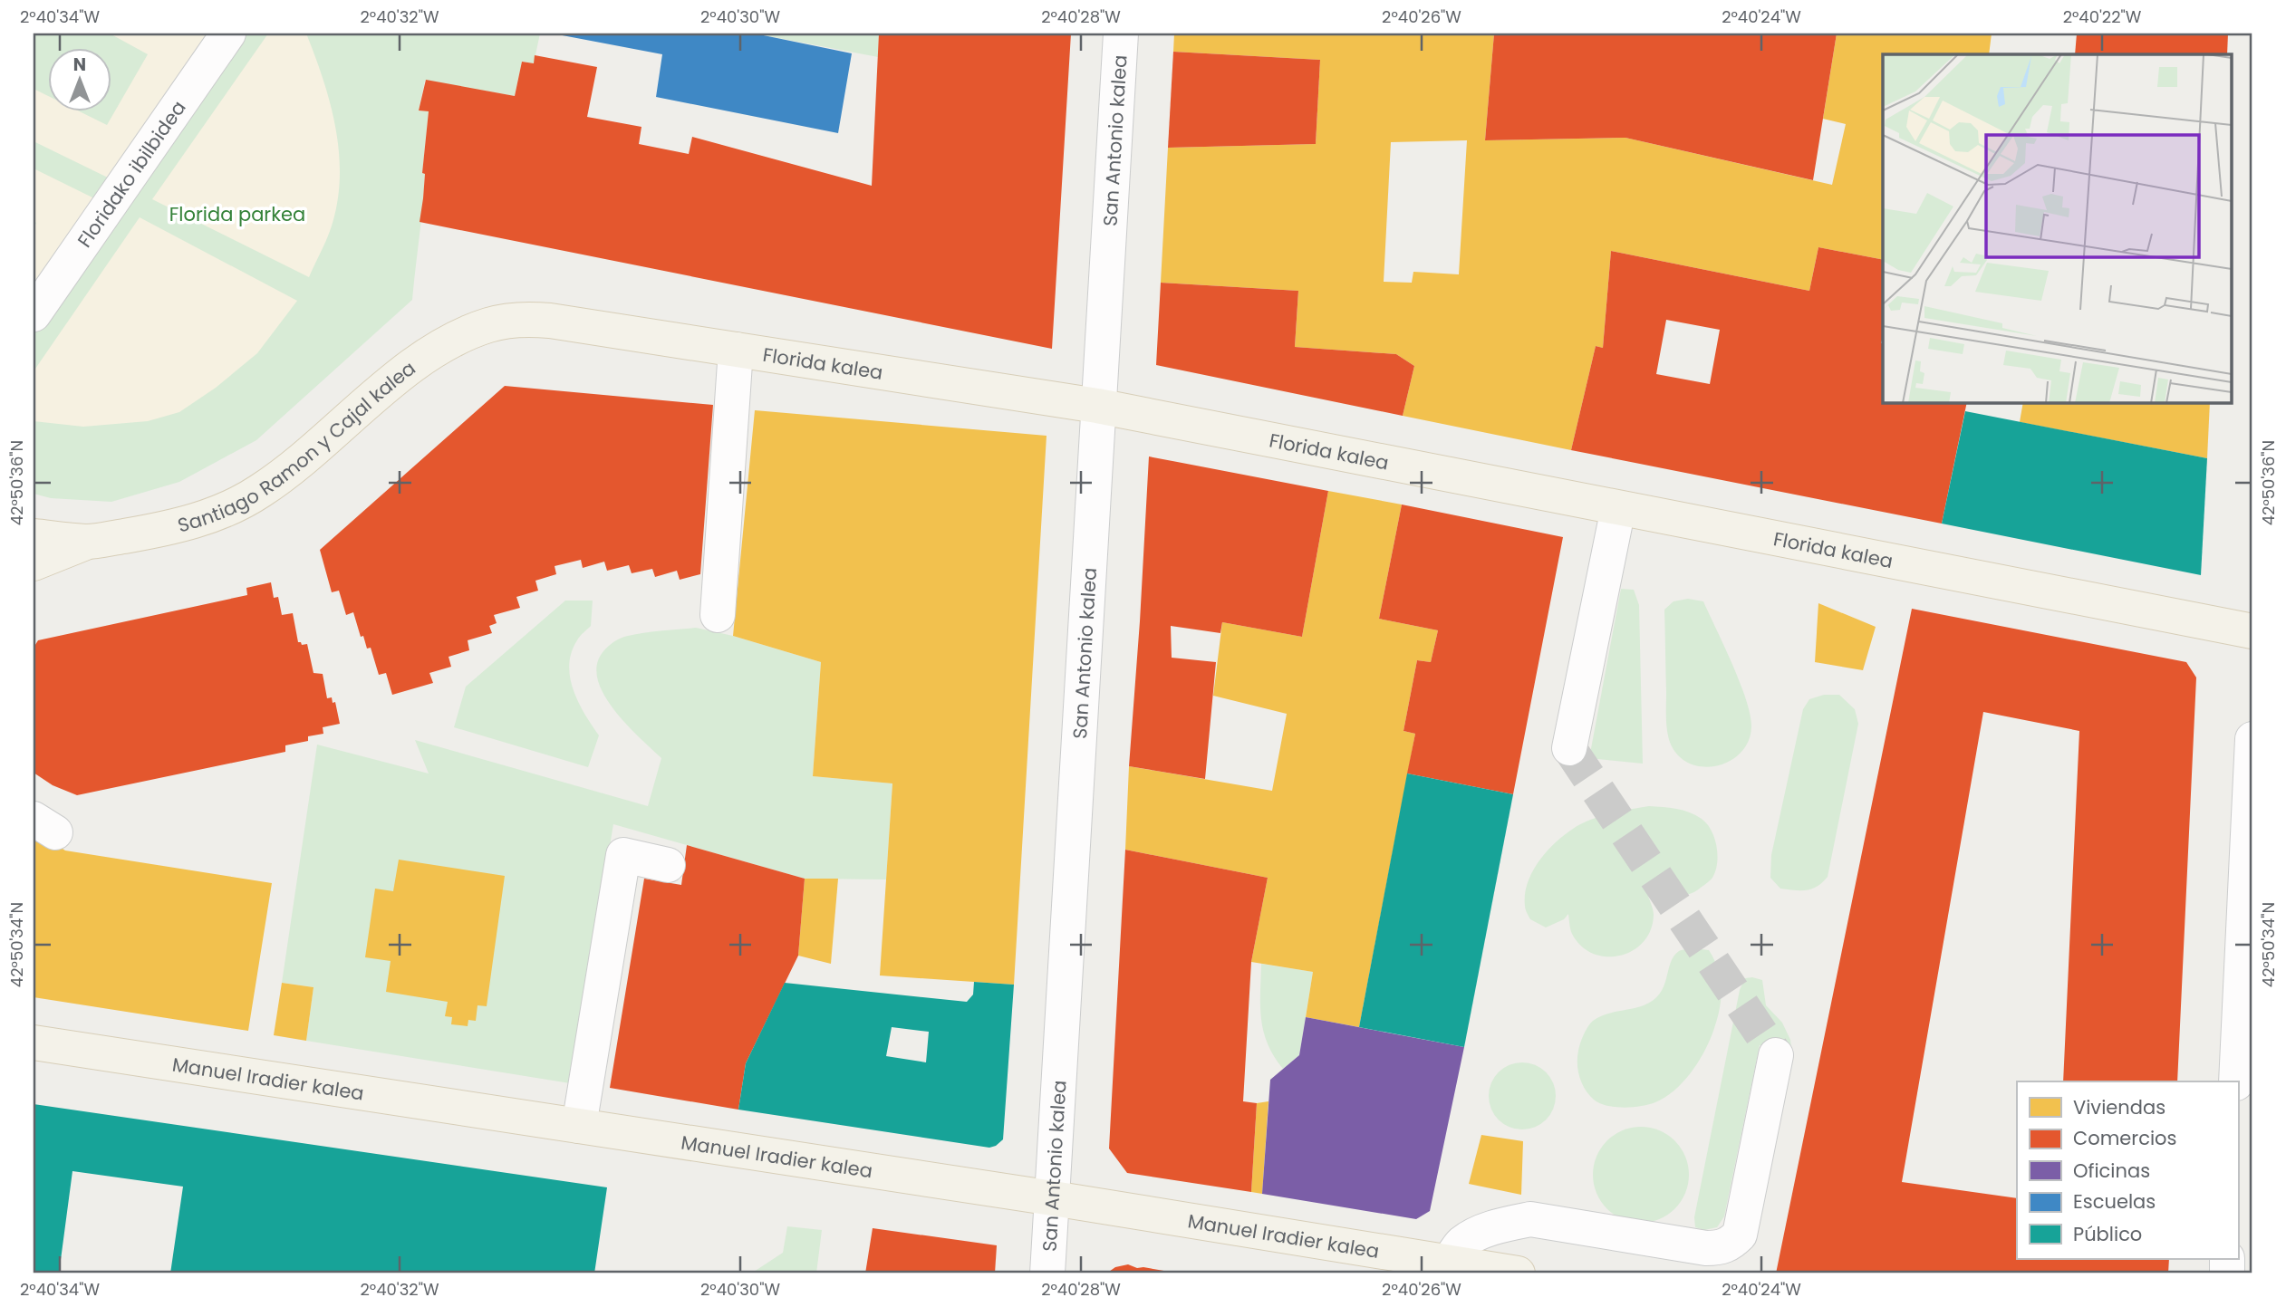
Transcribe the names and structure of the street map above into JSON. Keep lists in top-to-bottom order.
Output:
{
  "streets": {
    "main road": ["Florida kalea", "Santiago Ramon y Cajal kalea", "Manuel Iradier kalea"],
    "street": ["San Antonio kalea", "Floridako ibilbidea"]
  },
  "crossings": [
    ["San Antonio kalea", "Florida kalea"],
    ["San Antonio kalea", "Manuel Iradier kalea"],
    ["Florida kalea", "Santiago Ramon y Cajal kalea"]
  ],
  "parks": ["Florida parkea"],
  "legend": [
    "Viviendas",
    "Comercios",
    "Oficinas",
    "Escuelas",
    "Público"
  ],
  "north": "top",
  "coordinates": [
    "2°40'34\"W",
    "2°40'32\"W",
    "2°40'30\"W",
    "2°40'28\"W",
    "2°40'26\"W",
    "2°40'24\"W",
    "2°40'22\"W",
    "42°50'36\"N",
    "42°50'34\"N"
  ]
}
